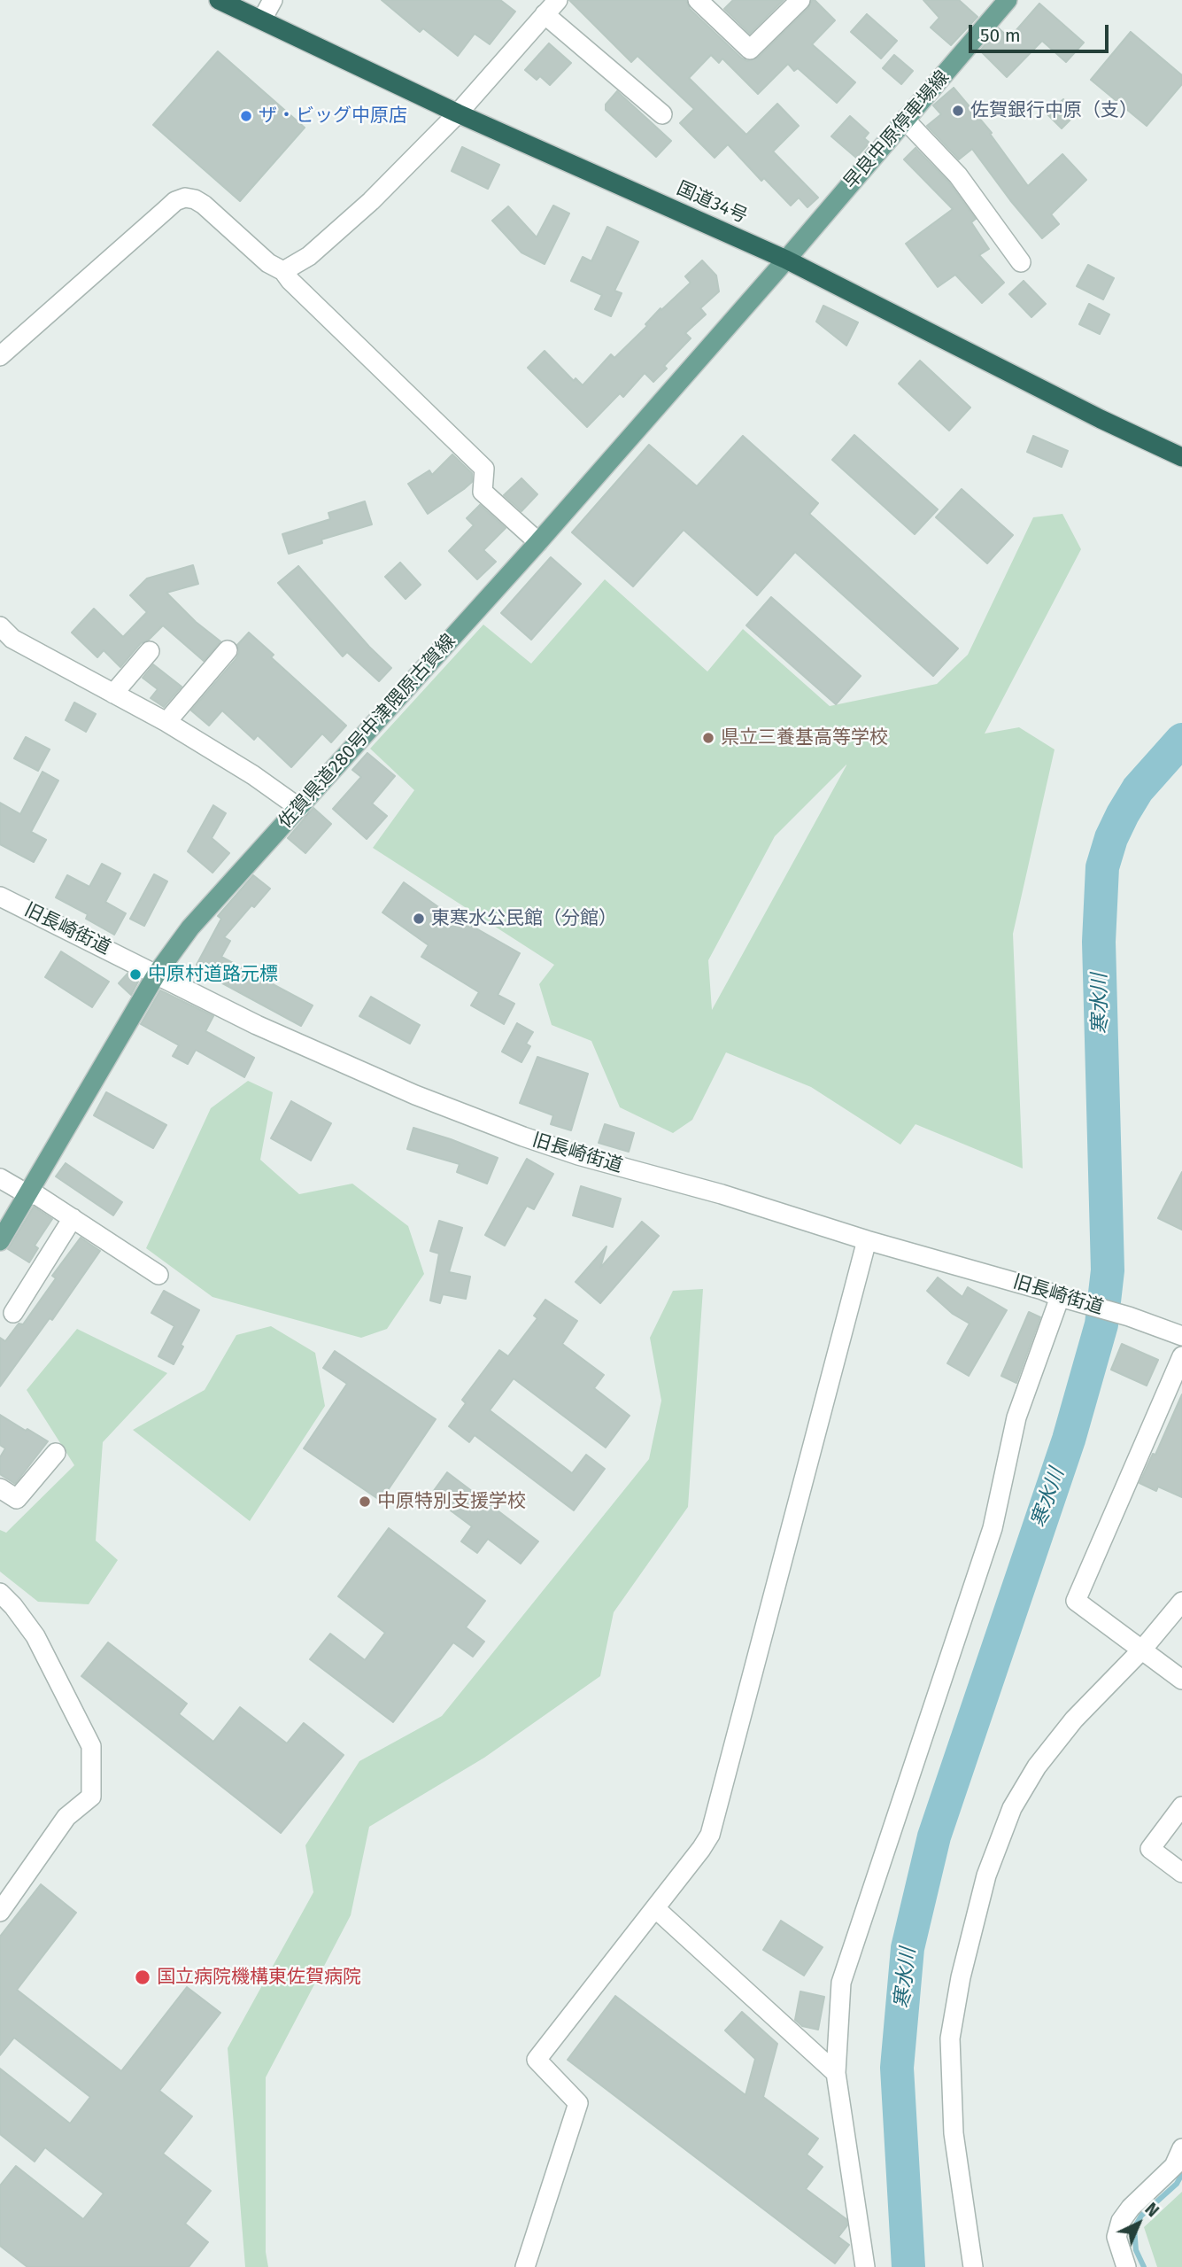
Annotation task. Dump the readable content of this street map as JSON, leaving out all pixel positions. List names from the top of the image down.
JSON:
{
  "streets": {
    "highway": ["国道34号"],
    "main road": ["早良中原停車場線", "佐賀県道280号中津隈原古賀線"],
    "street": ["旧長崎街道"]
  },
  "crossings": [
    ["早良中原停車場線", "国道34号"],
    ["早良中原停車場線", "佐賀県道280号中津隈原古賀線"],
    ["国道34号", "佐賀県道280号中津隈原古賀線"],
    ["佐賀県道280号中津隈原古賀線", "旧長崎街道"]
  ],
  "water": ["寒水川"],
  "places": [
    "佐賀銀行中原（支）",
    "ザ・ビッグ中原店",
    "県立三養基高等学校",
    "東寒水公民館（分館）",
    "中原村道路元標",
    "中原特別支援学校",
    "国立病院機構東佐賀病院"
  ],
  "scale_bar": "50 m",
  "north": "top right"
}
